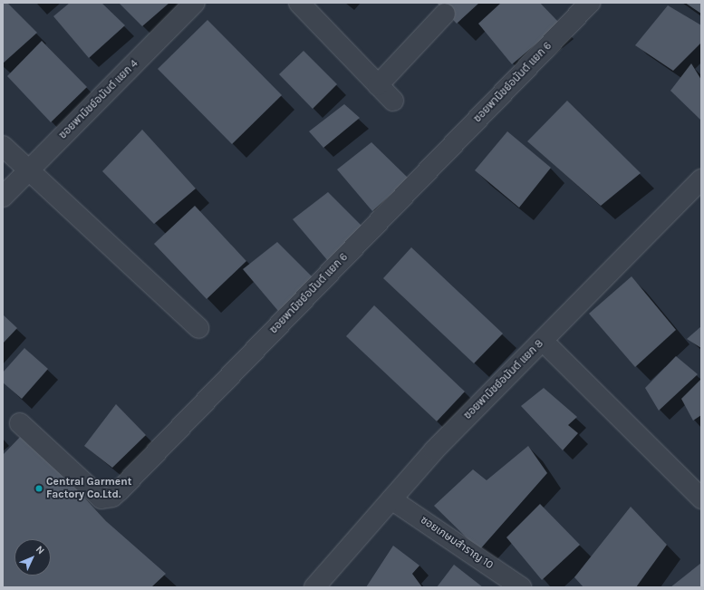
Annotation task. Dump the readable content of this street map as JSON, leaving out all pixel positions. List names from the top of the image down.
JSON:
{
  "streets": {
    "street": [
      "ซอยพานิชย์อนันต์ แยก 6",
      "ซอยพานิชย์อนันต์ แยก 4",
      "ซอยพานิชย์อนันต์ แยก 8",
      "ซอยเกษมสำราญ 10"
    ]
  },
  "crossings": [
    ["ซอยพานิชย์อนันต์ แยก 8", "ซอยเกษมสำราญ 10"]
  ],
  "places": ["Central Garment Factory Co.Ltd."],
  "north": "top right"
}
